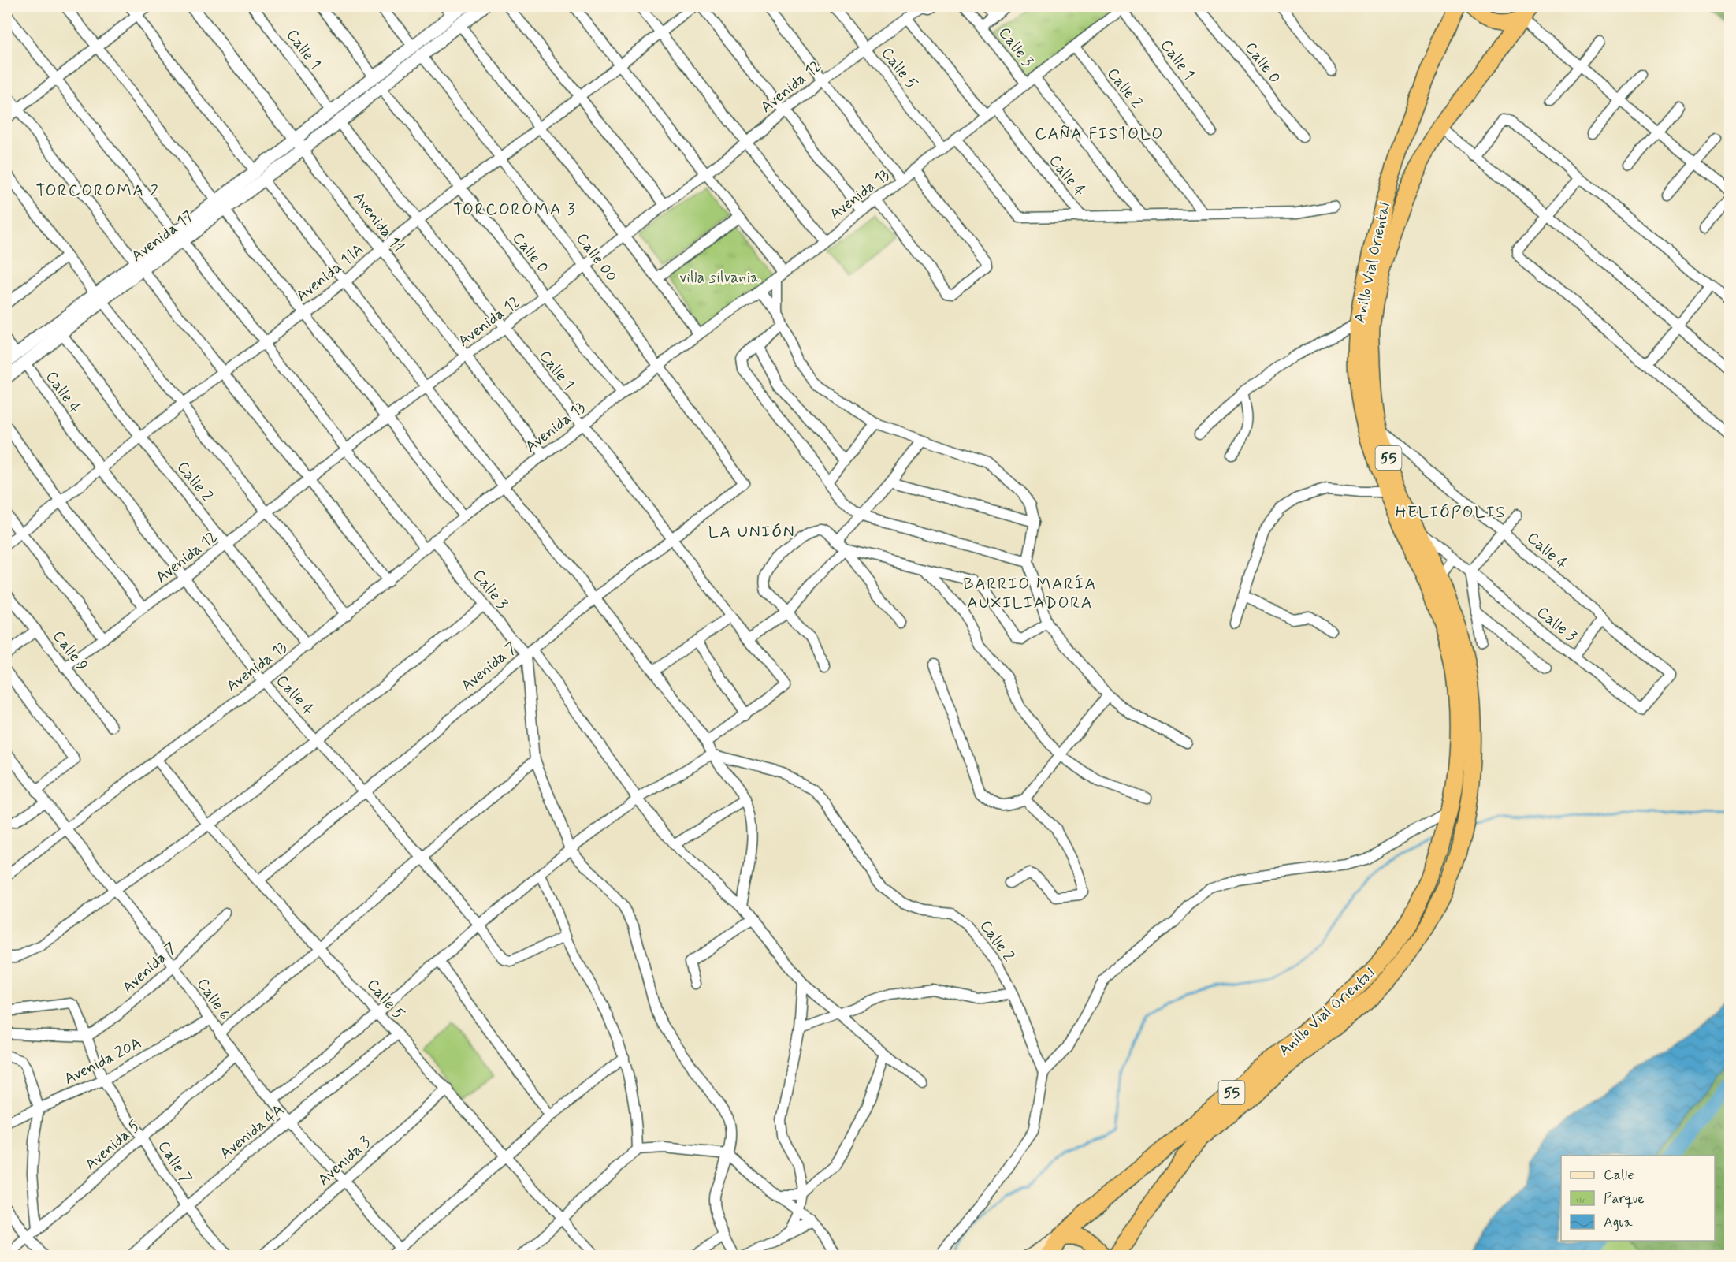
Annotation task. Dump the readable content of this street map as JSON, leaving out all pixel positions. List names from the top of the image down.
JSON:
{
  "streets": {
    "highway": ["Anillo Vial Oriental", "55"],
    "street": [
      "Calle 3",
      "Calle 1",
      "Calle 0",
      "Calle 5",
      "Avenida 12",
      "Calle 2",
      "Calle 4",
      "Avenida 13",
      "Avenida 11",
      "Avenida 17",
      "Calle 00",
      "Avenida 11A",
      "Calle 9",
      "Avenida 7",
      "Calle 6",
      "Avenida 20A",
      "Avenida 4A",
      "Avenida 5",
      "Avenida 3",
      "Calle 7"
    ]
  },
  "crossings": [
    ["Calle 3", "Calle 4"],
    ["Calle 3", "Avenida 13"],
    ["Calle 3", "Anillo Vial Oriental"],
    ["Calle 3", "Avenida 7"],
    ["Calle 1", "Avenida 12"],
    ["Calle 1", "Avenida 13"],
    ["Calle 1", "Avenida 17"],
    ["Calle 1", "Avenida 11A"],
    ["Calle 1", "Avenida 7"],
    ["Calle 0", "Avenida 12"],
    ["Calle 0", "Avenida 13"],
    ["Calle 0", "Avenida 11A"],
    ["Calle 5", "Avenida 12"],
    ["Calle 5", "Avenida 13"],
    ["Calle 5", "Avenida 7"],
    ["Calle 5", "Avenida 4A"],
    ["Calle 5", "Avenida 3"],
    ["Avenida 12", "Calle 2"],
    ["Avenida 12", "Calle 4"],
    ["Avenida 12", "Avenida 11"],
    ["Avenida 12", "Calle 00"],
    ["Avenida 12", "Calle 9"],
    ["Calle 2", "Avenida 13"],
    ["Calle 2", "Avenida 17"],
    ["Calle 2", "Avenida 11A"],
    ["Calle 4", "Avenida 13"],
    ["Calle 4", "Avenida 17"],
    ["Calle 4", "Anillo Vial Oriental"],
    ["Calle 4", "Avenida 11A"],
    ["Calle 4", "Avenida 7"],
    ["Avenida 13", "Avenida 11"],
    ["Avenida 13", "Calle 00"],
    ["Avenida 13", "Calle 6"],
    ["Avenida 11", "Avenida 17"],
    ["Avenida 11", "Avenida 11A"],
    ["Calle 00", "Avenida 11A"],
    ["Calle 00", "Avenida 7"],
    ["Avenida 7", "Calle 6"],
    ["Avenida 7", "Calle 7"],
    ["Calle 6", "Avenida 20A"],
    ["Calle 6", "Avenida 4A"],
    ["Calle 6", "Avenida 5"],
    ["Calle 6", "Avenida 3"],
    ["Avenida 20A", "Calle 7"],
    ["Avenida 4A", "Calle 7"],
    ["Avenida 5", "Calle 7"]
  ],
  "districts": [
    "CAÑA FISTOLO",
    "TORCOROMA 2",
    "TORCOROMA 3",
    "HELIÓPOLIS",
    "LA UNIÓN",
    "BARRIO MARÍA AUXILIADORA"
  ],
  "parks": ["villa silvania"],
  "legend": ["Calle", "Parque", "Agua"]
}
